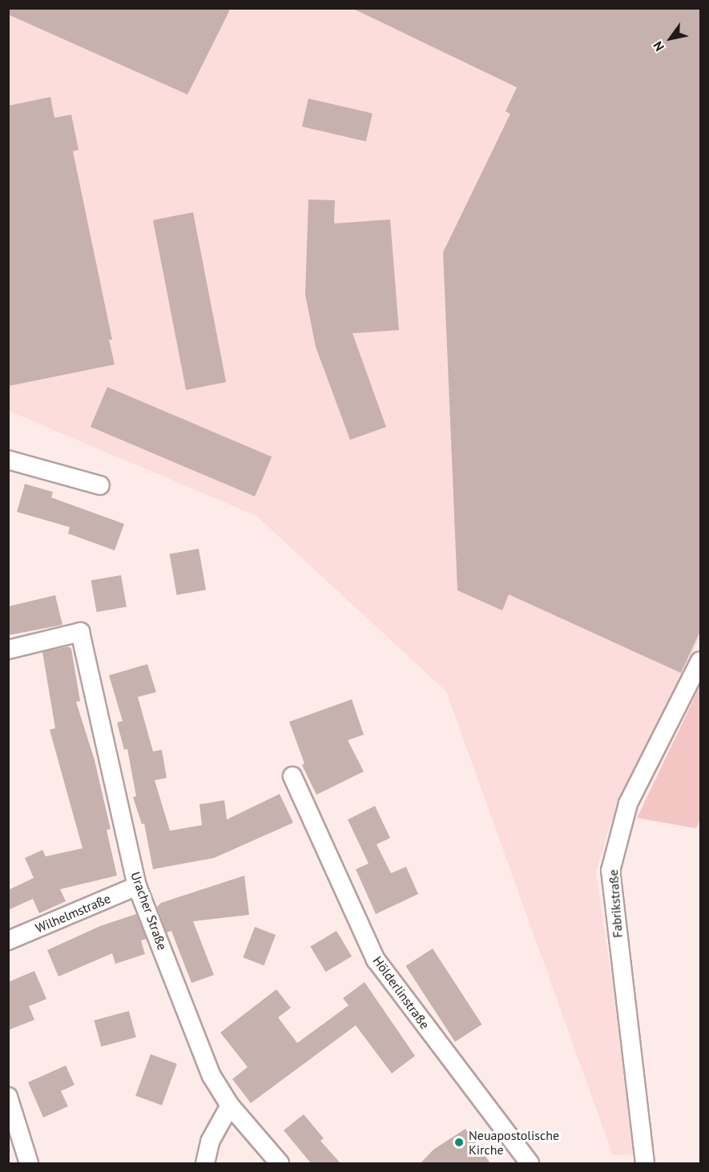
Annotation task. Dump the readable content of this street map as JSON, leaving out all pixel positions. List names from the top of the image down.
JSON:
{
  "streets": {
    "street": [
      "Fabrikstraße",
      "Uracher Straße",
      "Wilhelmstraße",
      "Hölderlinstraße"
    ]
  },
  "crossings": [
    ["Uracher Straße", "Wilhelmstraße"]
  ],
  "places": ["Neuapostolische Kirche"],
  "north": "bottom left"
}
